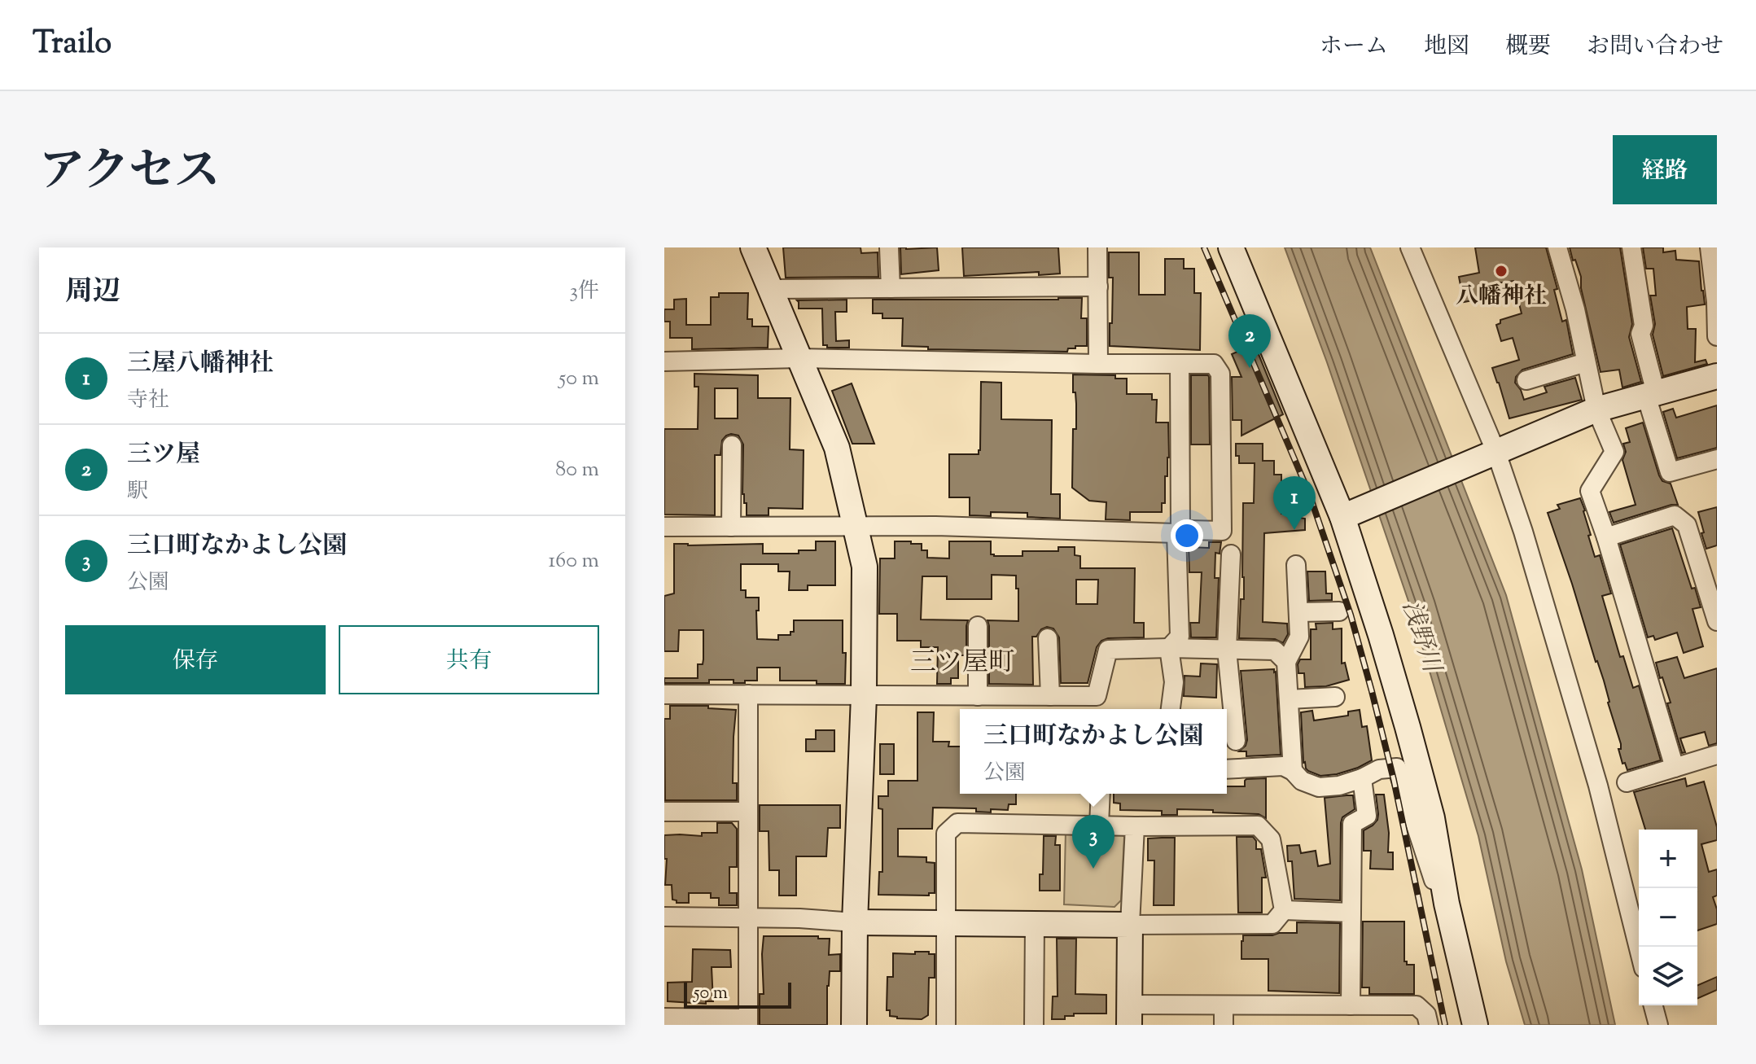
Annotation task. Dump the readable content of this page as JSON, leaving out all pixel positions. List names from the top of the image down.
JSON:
{
  "districts": ["三ツ屋町"],
  "water": ["浅野川"],
  "places": ["八幡神社"],
  "scale_bar": "50 m",
  "page": {
    "header": "Trailo",
    "nav": [
      "ホーム",
      "地図",
      "概要",
      "お問い合わせ"
    ],
    "title": "アクセス",
    "buttons": [
      "経路",
      ["保存", "共有"]
    ],
    "heading": ["周辺", "3件"],
    "pins": ["2", "1", "3"],
    "list": [
      {
        "mark": "1",
        "name": "三屋八幡神社",
        "note": "寺社",
        "value": "50 m"
      },
      {
        "mark": "2",
        "name": "三ツ屋",
        "note": "駅",
        "value": "80 m"
      },
      {
        "mark": "3",
        "name": "三口町なかよし公園",
        "note": "公園",
        "value": "160 m"
      }
    ],
    "popup": ["三口町なかよし公園", "公園"],
    "map_buttons": ["+", "−"],
    "scale": "50 m"
  }
}
